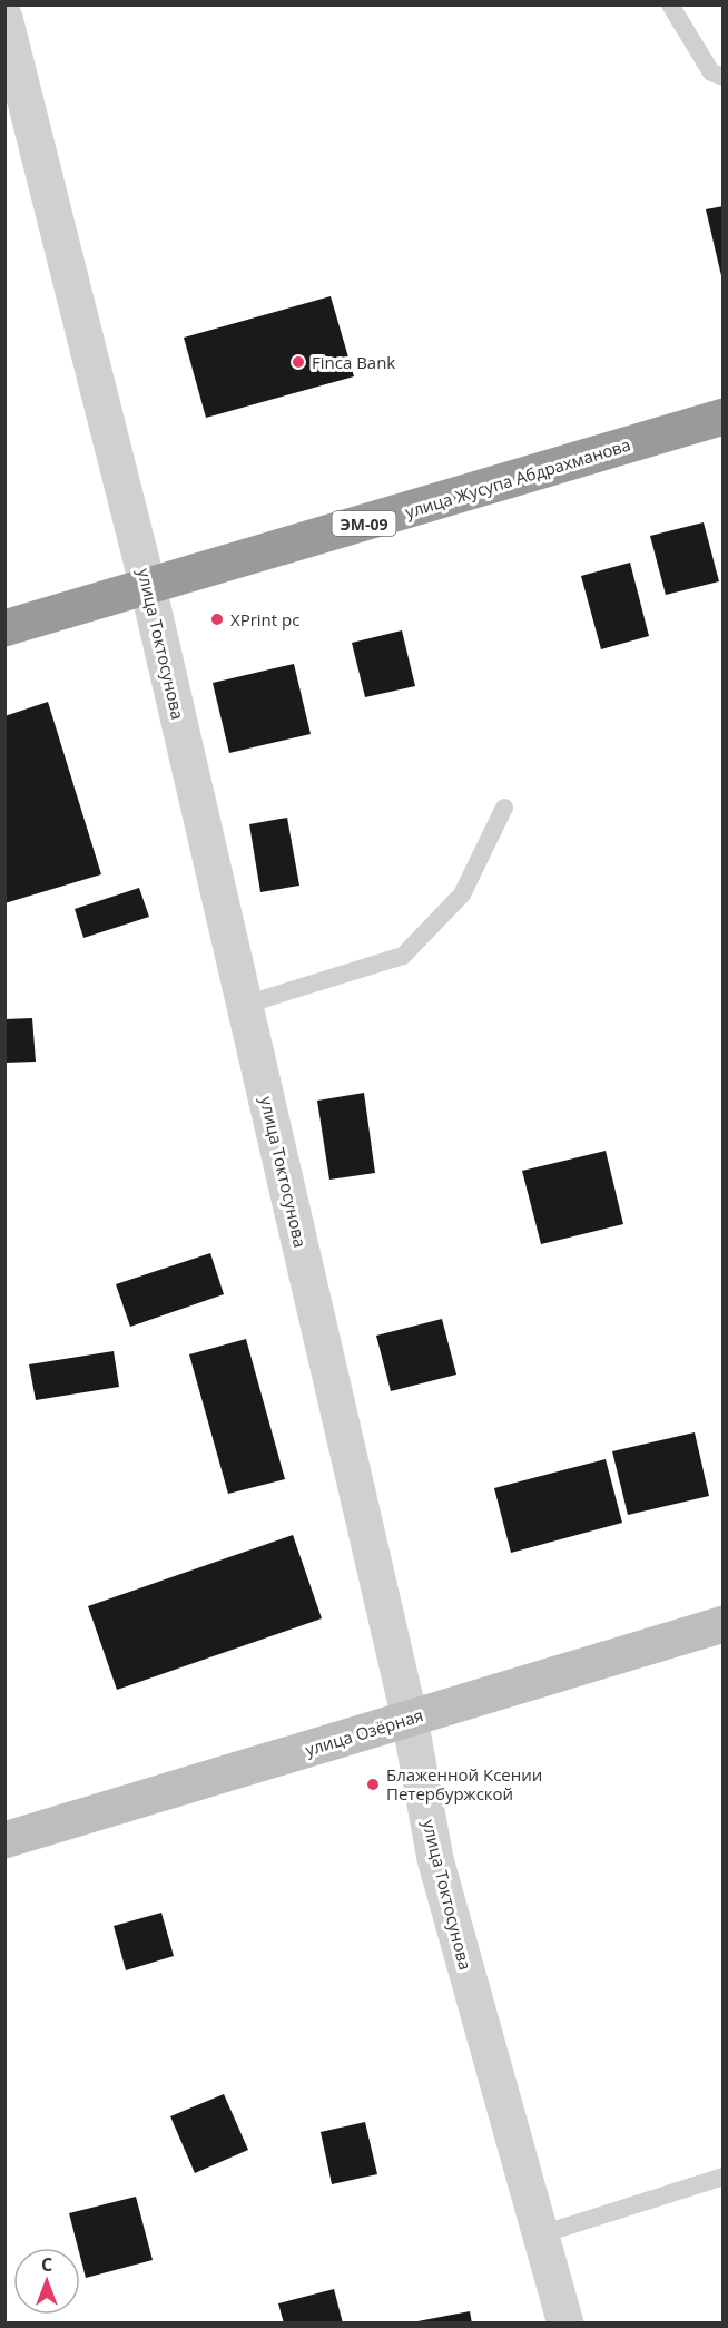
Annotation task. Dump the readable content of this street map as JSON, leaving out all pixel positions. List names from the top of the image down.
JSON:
{
  "streets": {
    "highway": ["улица Жусупа Абдрахманова", "ЭМ-09"],
    "street": ["улица Токтосунова", "улица Озёрная"]
  },
  "crossings": [
    ["улица Жусупа Абдрахманова", "улица Токтосунова"],
    ["улица Токтосунова", "улица Озёрная"]
  ],
  "places": ["Finca Bank", "XPrint pc", "Блаженной Ксении Петербуржской"],
  "north": "top"
}
